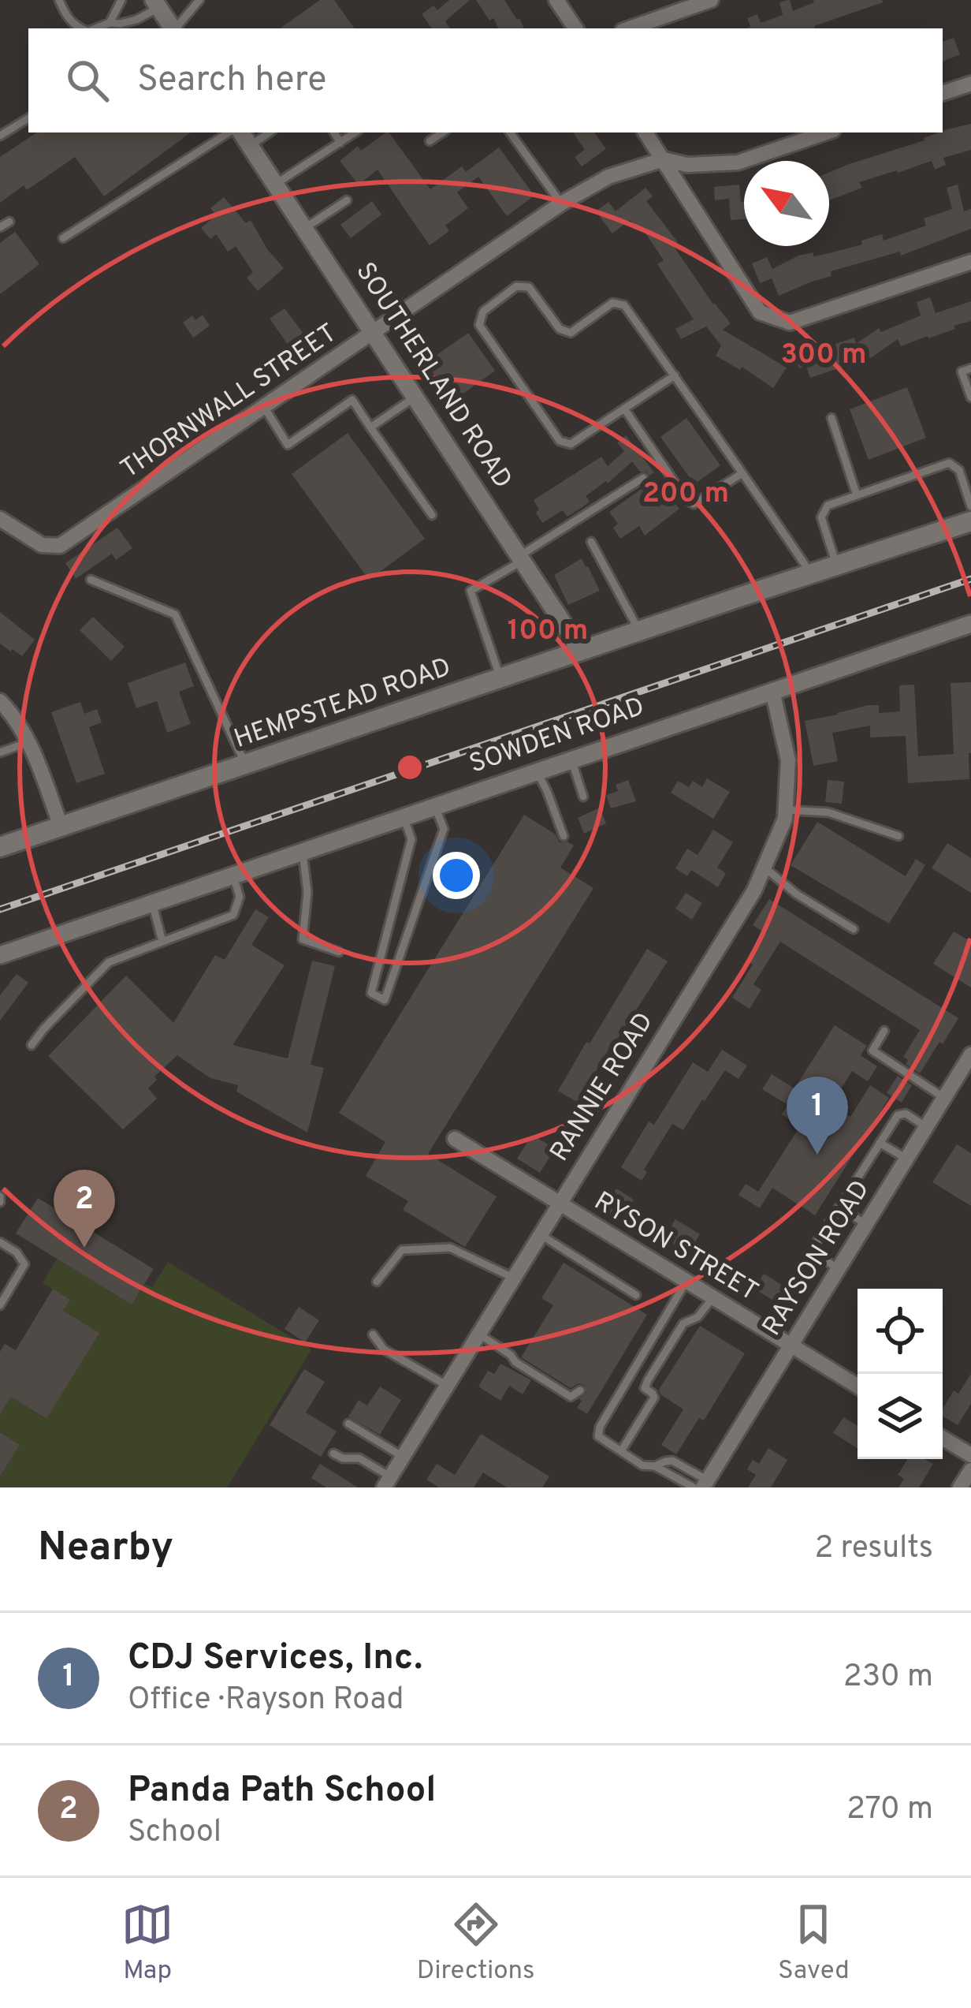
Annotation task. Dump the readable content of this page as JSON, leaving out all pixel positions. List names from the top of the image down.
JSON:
{
  "streets": {
    "main road": ["HEMPSTEAD ROAD"],
    "street": [
      "SOUTHERLAND ROAD",
      "THORNWALL STREET",
      "SOWDEN ROAD",
      "RANNIE ROAD",
      "RYSON STREET",
      "RAYSON ROAD"
    ]
  },
  "crossings": [
    ["SOUTHERLAND ROAD", "THORNWALL STREET"],
    ["SOUTHERLAND ROAD", "HEMPSTEAD ROAD"],
    ["SOWDEN ROAD", "RANNIE ROAD"],
    ["RANNIE ROAD", "RYSON STREET"],
    ["RYSON STREET", "RAYSON ROAD"]
  ],
  "north": "top left",
  "page": {
    "search": "Search here",
    "pins": ["1", "2"],
    "heading": ["Nearby", "2 results"],
    "list": [
      {
        "mark": "1",
        "name": "CDJ Services, Inc.",
        "note": "Office · Rayson Road",
        "value": "230 m"
      },
      {
        "mark": "2",
        "name": "Panda Path School",
        "note": "School",
        "value": "270 m"
      }
    ],
    "nav": ["Map", "Directions", "Saved"]
  },
  "rings": ["300 m", "200 m", "100 m"]
}
